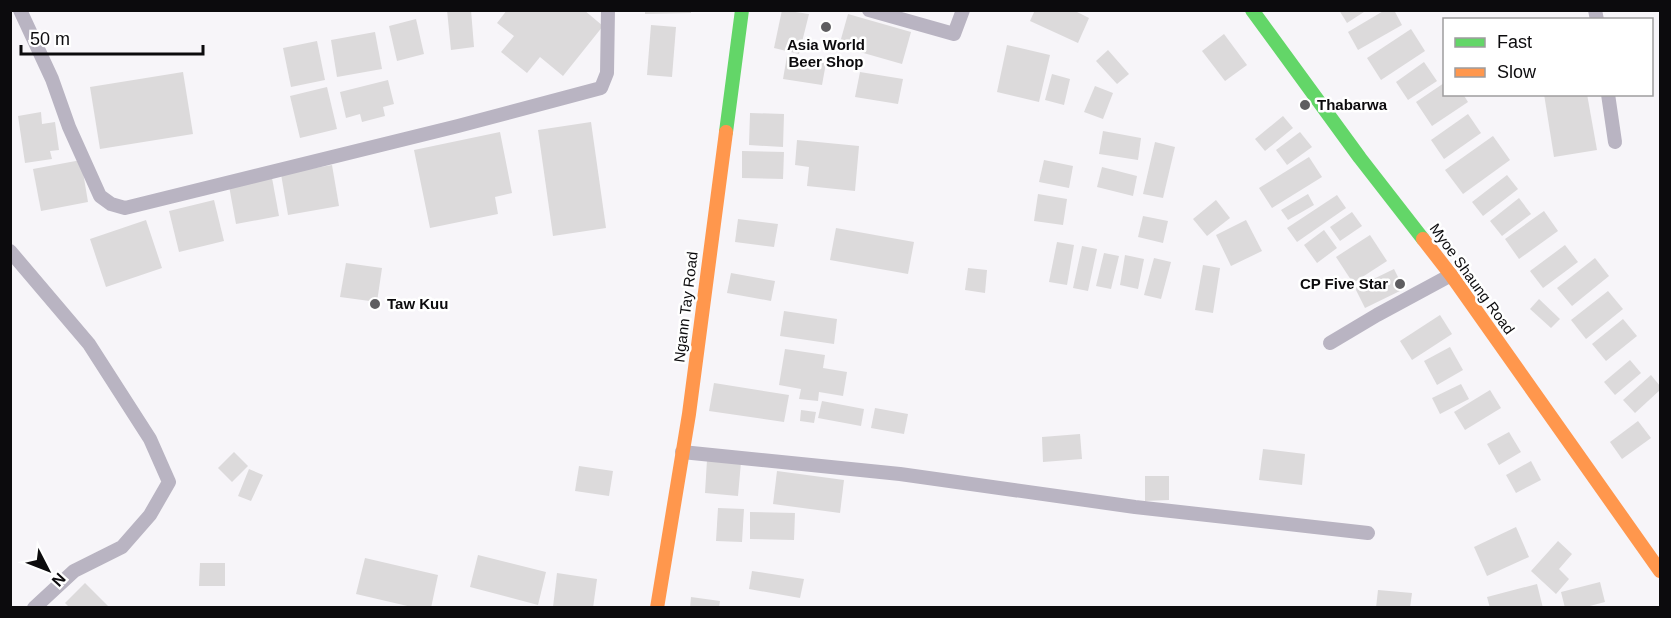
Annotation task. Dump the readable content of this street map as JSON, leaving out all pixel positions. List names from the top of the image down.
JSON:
{
  "streets": {
    "main road": ["Myoe Shaung Road", "Ngann Tay Road"]
  },
  "places": [
    "Asia World Beer Shop",
    "Thabarwa",
    "CP Five Star",
    "Taw Kuu"
  ],
  "legend": ["Fast", "Slow"],
  "scale_bar": "50 m",
  "north": "bottom right"
}
